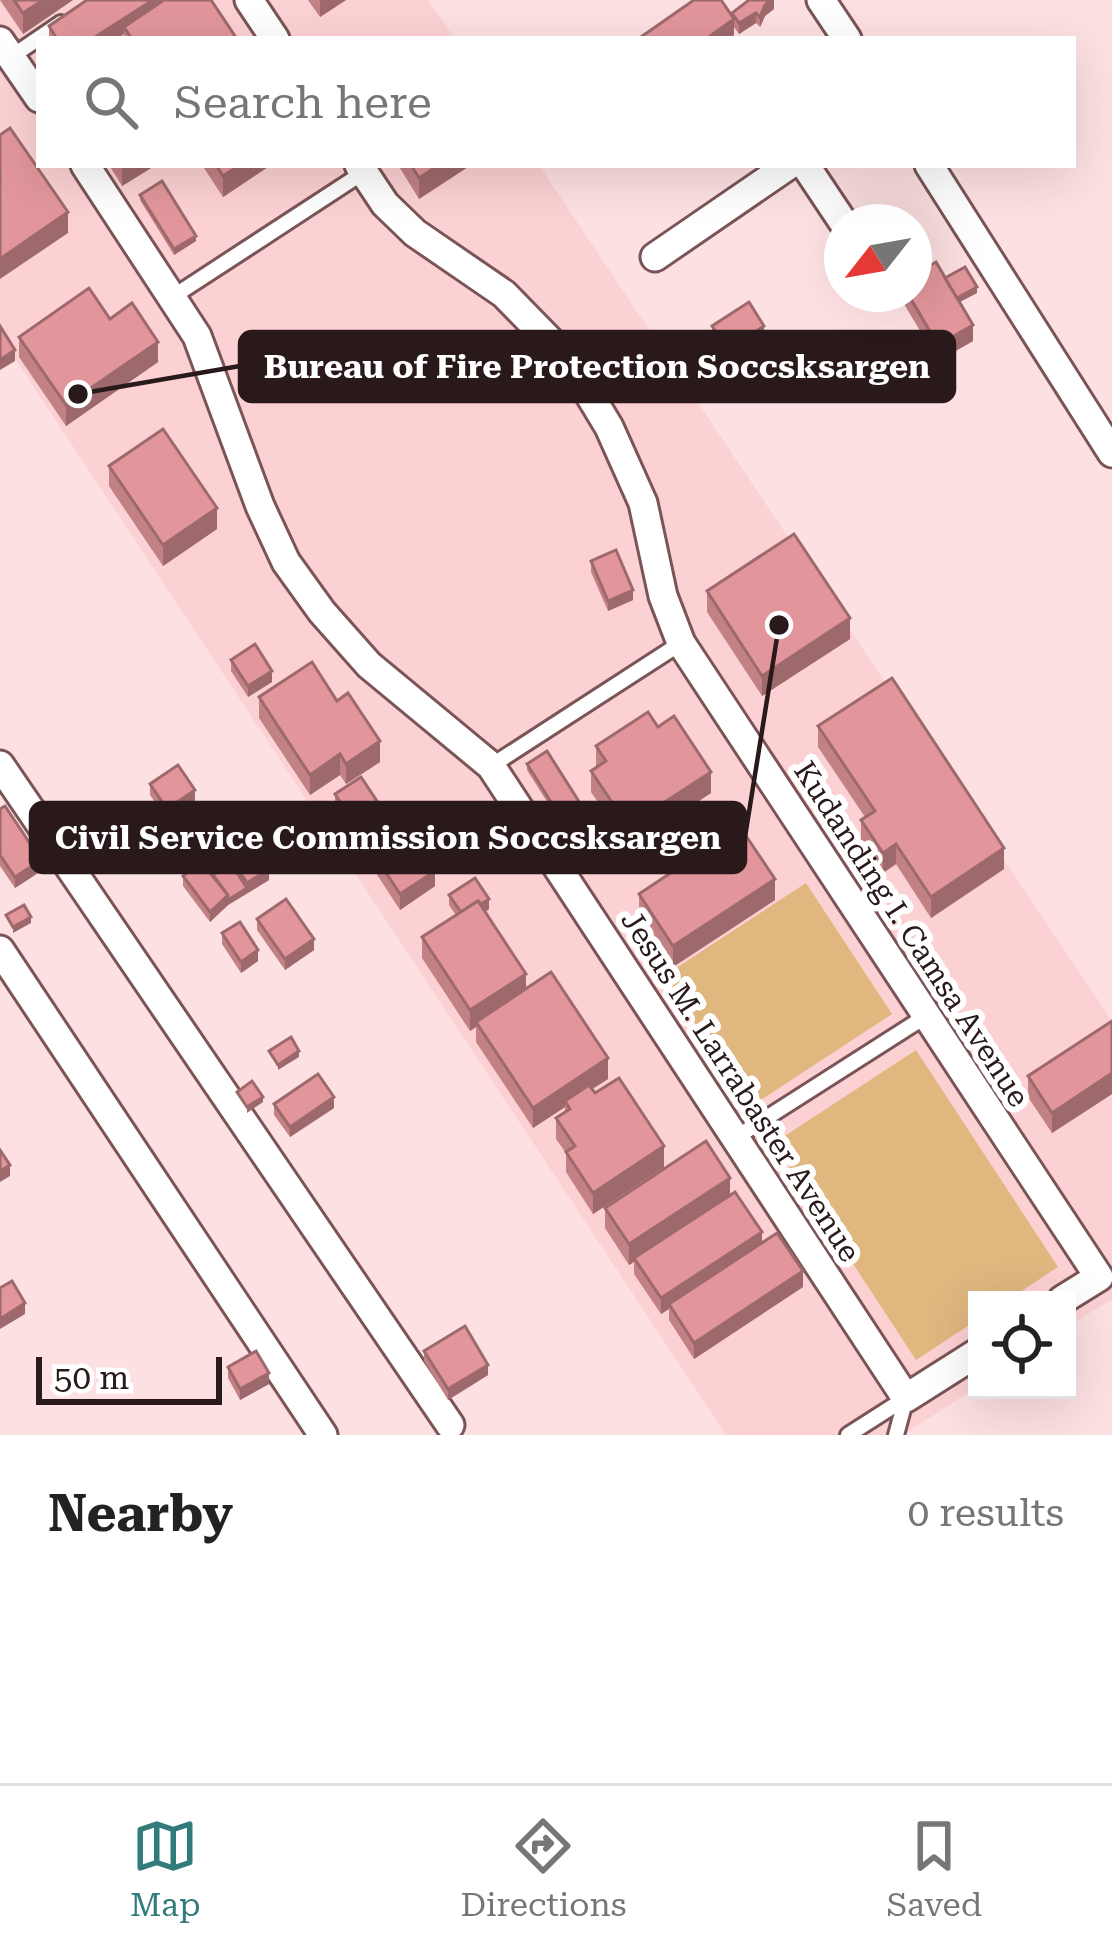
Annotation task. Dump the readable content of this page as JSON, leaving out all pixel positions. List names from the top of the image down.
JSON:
{
  "streets": {
    "street": ["Kudanding I. Camsa Avenue", "Jesus M. Larrabaster Avenue"]
  },
  "places": ["Bureau of Fire Protection Soccsksargen", "Civil Service Commission Soccsksargen"],
  "scale_bar": "50 m",
  "north": "bottom left",
  "page": {
    "search": "Search here",
    "scale": "50 m",
    "heading": ["Nearby", "0 results"],
    "nav": ["Map", "Directions", "Saved"]
  }
}
